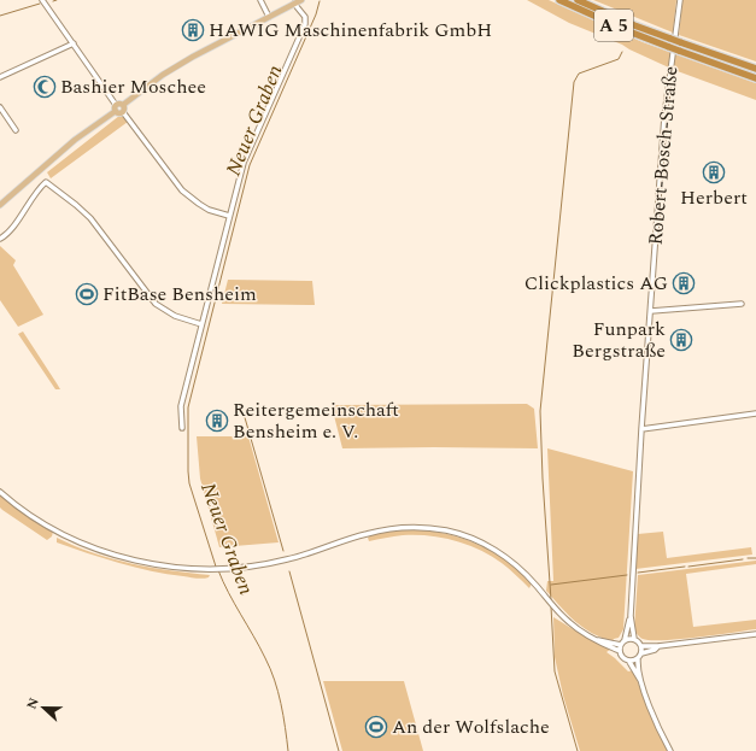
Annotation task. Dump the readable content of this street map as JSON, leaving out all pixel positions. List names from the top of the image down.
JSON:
{
  "streets": {
    "highway": ["A 5"],
    "street": ["Robert-Bosch-Straße"]
  },
  "water": ["Neuer Graben"],
  "places": {
    "building": [
      "HAWIG Maschinenfabrik GmbH",
      "Herbert",
      "Clickplastics AG",
      "Funpark Bergstraße",
      "Reitergemeinschaft Bensheim e. V."
    ],
    "mosque": ["Bashier Moschee"],
    "sports": ["FitBase Bensheim", "An der Wolfslache"]
  },
  "north": "left"
}
